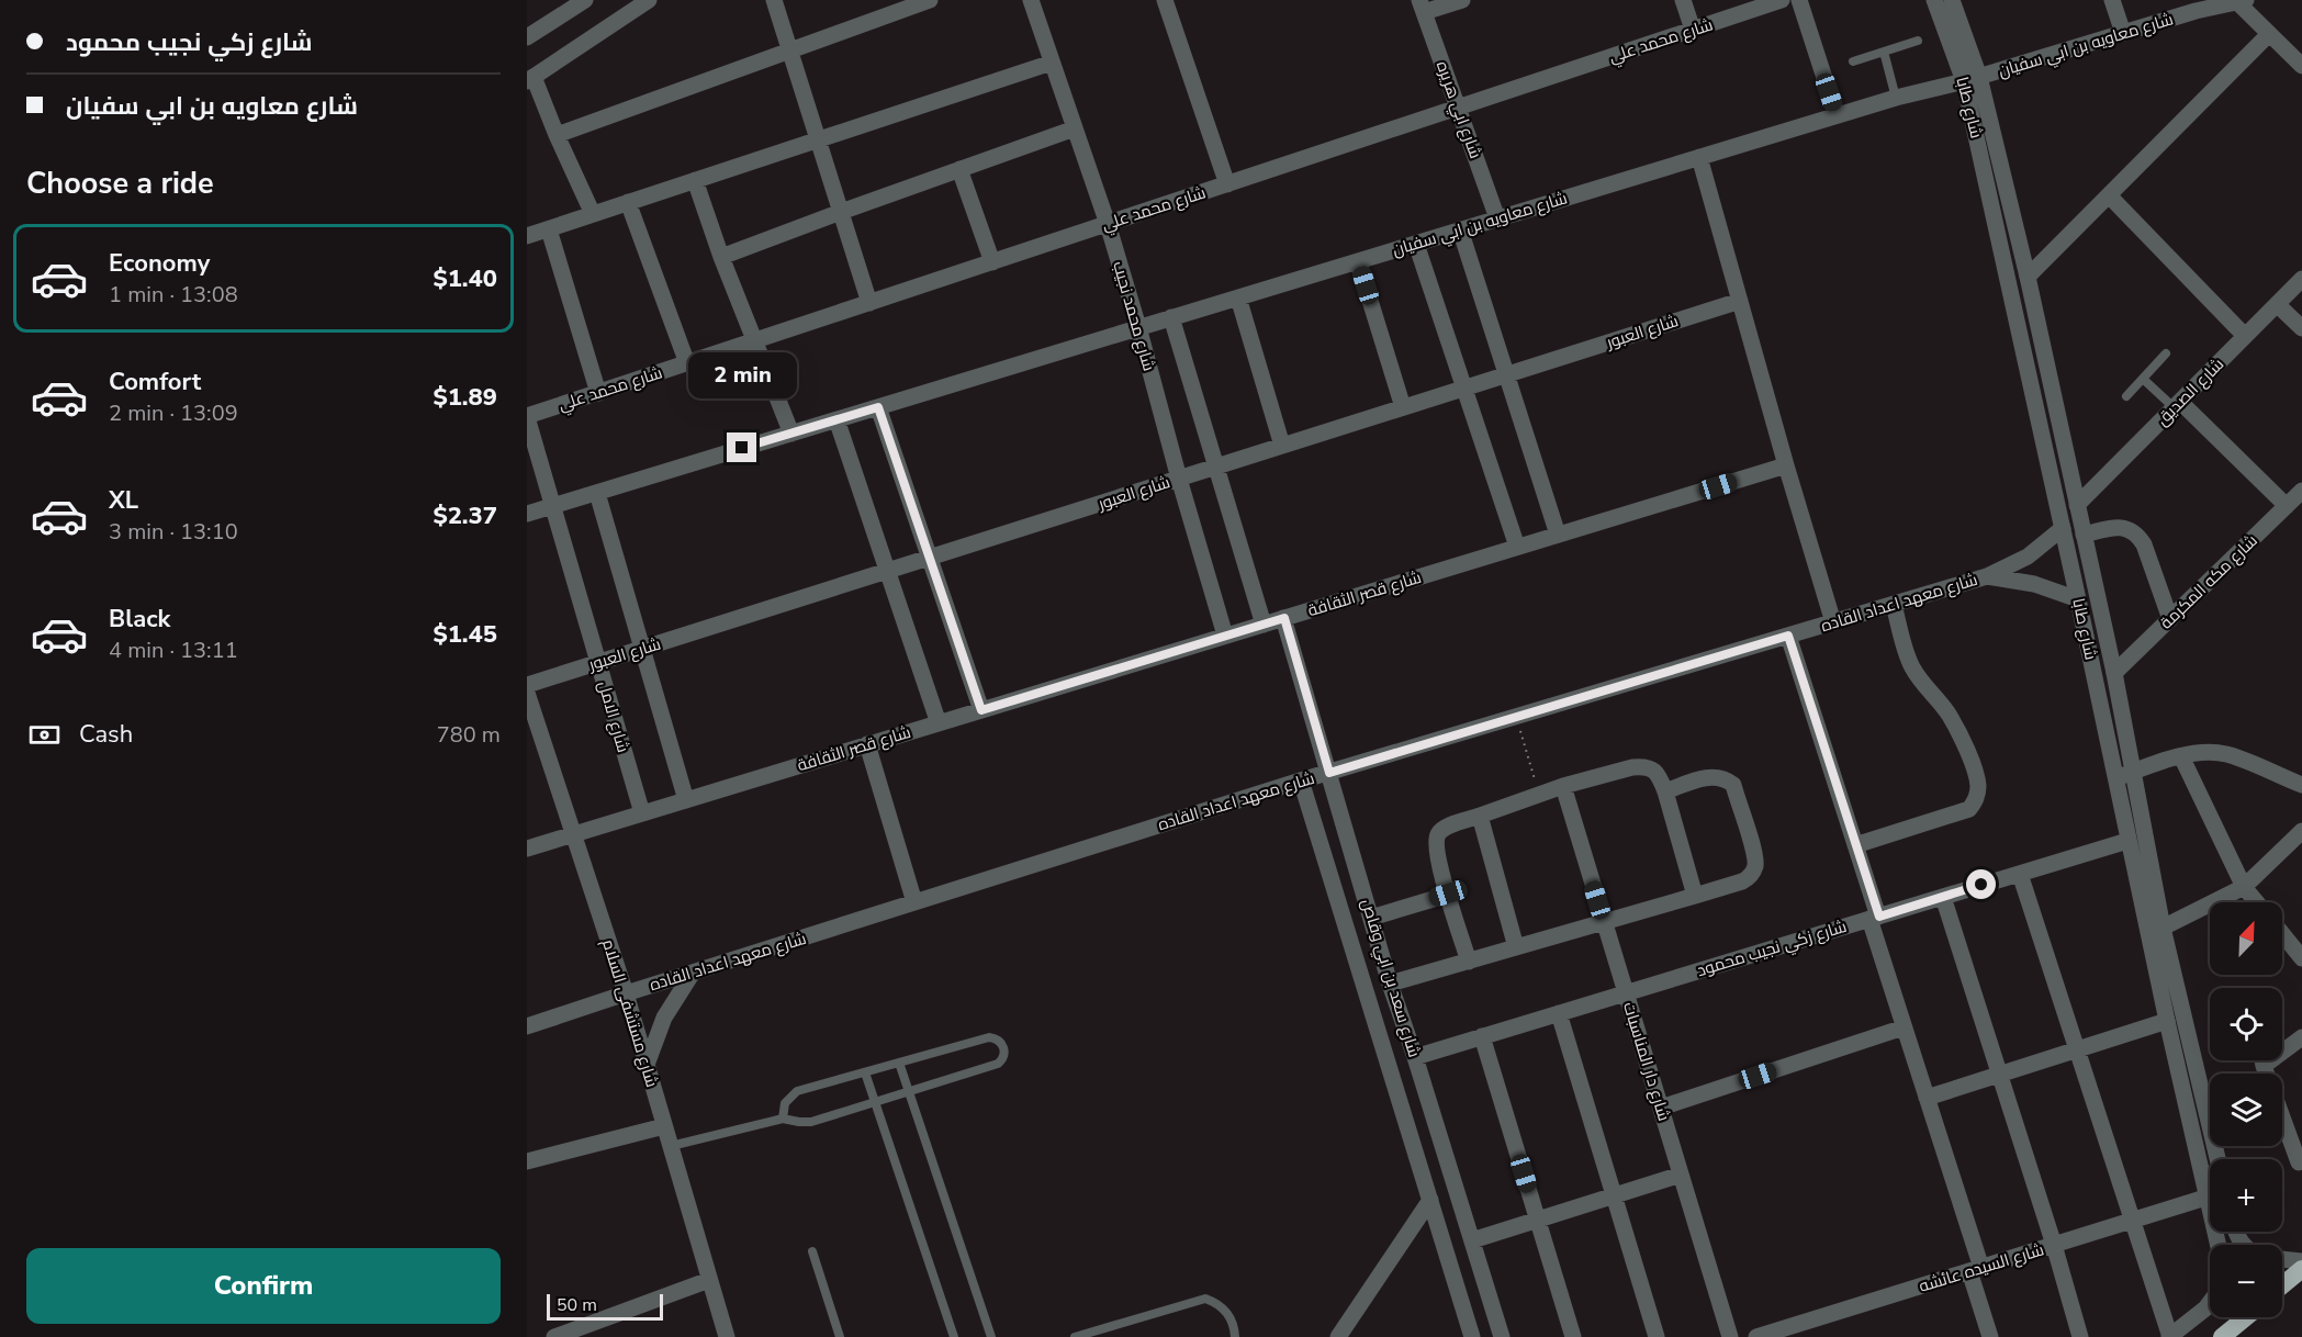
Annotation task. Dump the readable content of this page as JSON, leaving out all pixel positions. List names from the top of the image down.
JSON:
{
  "streets": {
    "street": [
      "شارع محمد علي",
      "شارع معاويه بن ابي سفيان",
      "شارع طابا",
      "شارع ابي هريره",
      "شارع محمد نجيب",
      "شارع العبور",
      "شارع الصديق",
      "شارع مكه المكرمة",
      "شارع قصر الثقافة",
      "شارع معهد اعداد القاده",
      "شارع الامل",
      "شارع زكي نجيب محمود",
      "شارع سعد بن ابي وقاص",
      "شارع مستشفى السلام",
      "شارع دار المناسبات",
      "شارع السيده عائشه"
    ]
  },
  "crossings": [
    ["شارع محمد علي", "شارع ابي هريره"],
    ["شارع محمد علي", "شارع محمد نجيب"],
    ["شارع محمد علي", "شارع الامل"],
    ["شارع معاويه بن ابي سفيان", "شارع طابا"],
    ["شارع معاويه بن ابي سفيان", "شارع ابي هريره"],
    ["شارع معاويه بن ابي سفيان", "شارع محمد نجيب"],
    ["شارع معاويه بن ابي سفيان", "شارع الامل"],
    ["شارع طابا", "شارع الصديق"],
    ["شارع طابا", "شارع مكه المكرمة"],
    ["شارع طابا", "شارع معهد اعداد القاده"],
    ["شارع طابا", "شارع زكي نجيب محمود"],
    ["شارع طابا", "شارع السيده عائشه"],
    ["شارع محمد نجيب", "شارع العبور"],
    ["شارع محمد نجيب", "شارع قصر الثقافة"],
    ["شارع العبور", "شارع الامل"],
    ["شارع قصر الثقافة", "شارع الامل"],
    ["شارع قصر الثقافة", "شارع سعد بن ابي وقاص"],
    ["شارع قصر الثقافة", "شارع مستشفى السلام"],
    ["شارع معهد اعداد القاده", "شارع سعد بن ابي وقاص"],
    ["شارع معهد اعداد القاده", "شارع مستشفى السلام"],
    ["شارع زكي نجيب محمود", "شارع سعد بن ابي وقاص"],
    ["شارع زكي نجيب محمود", "شارع دار المناسبات"]
  ],
  "scale_bar": "50 m",
  "north": "top right",
  "page": {
    "banner": ["شارع زكي نجيب محمود", "شارع معاويه بن ابي سفيان"],
    "heading": "Choose a ride",
    "list": [
      {
        "name": "Economy",
        "note": "1 min · 13:08",
        "value": "$1.40"
      },
      {
        "name": "Comfort",
        "note": "2 min · 13:09",
        "value": "$1.89"
      },
      {
        "name": "XL",
        "note": "3 min · 13:10",
        "value": "$2.37"
      },
      {
        "name": "Black",
        "note": "4 min · 13:11",
        "value": "$1.45"
      }
    ],
    "bubble": "2 min",
    "pay": ["Cash", "780 m"],
    "map_buttons": ["+", "−"],
    "buttons": "Confirm",
    "scale": "50 m"
  }
}
